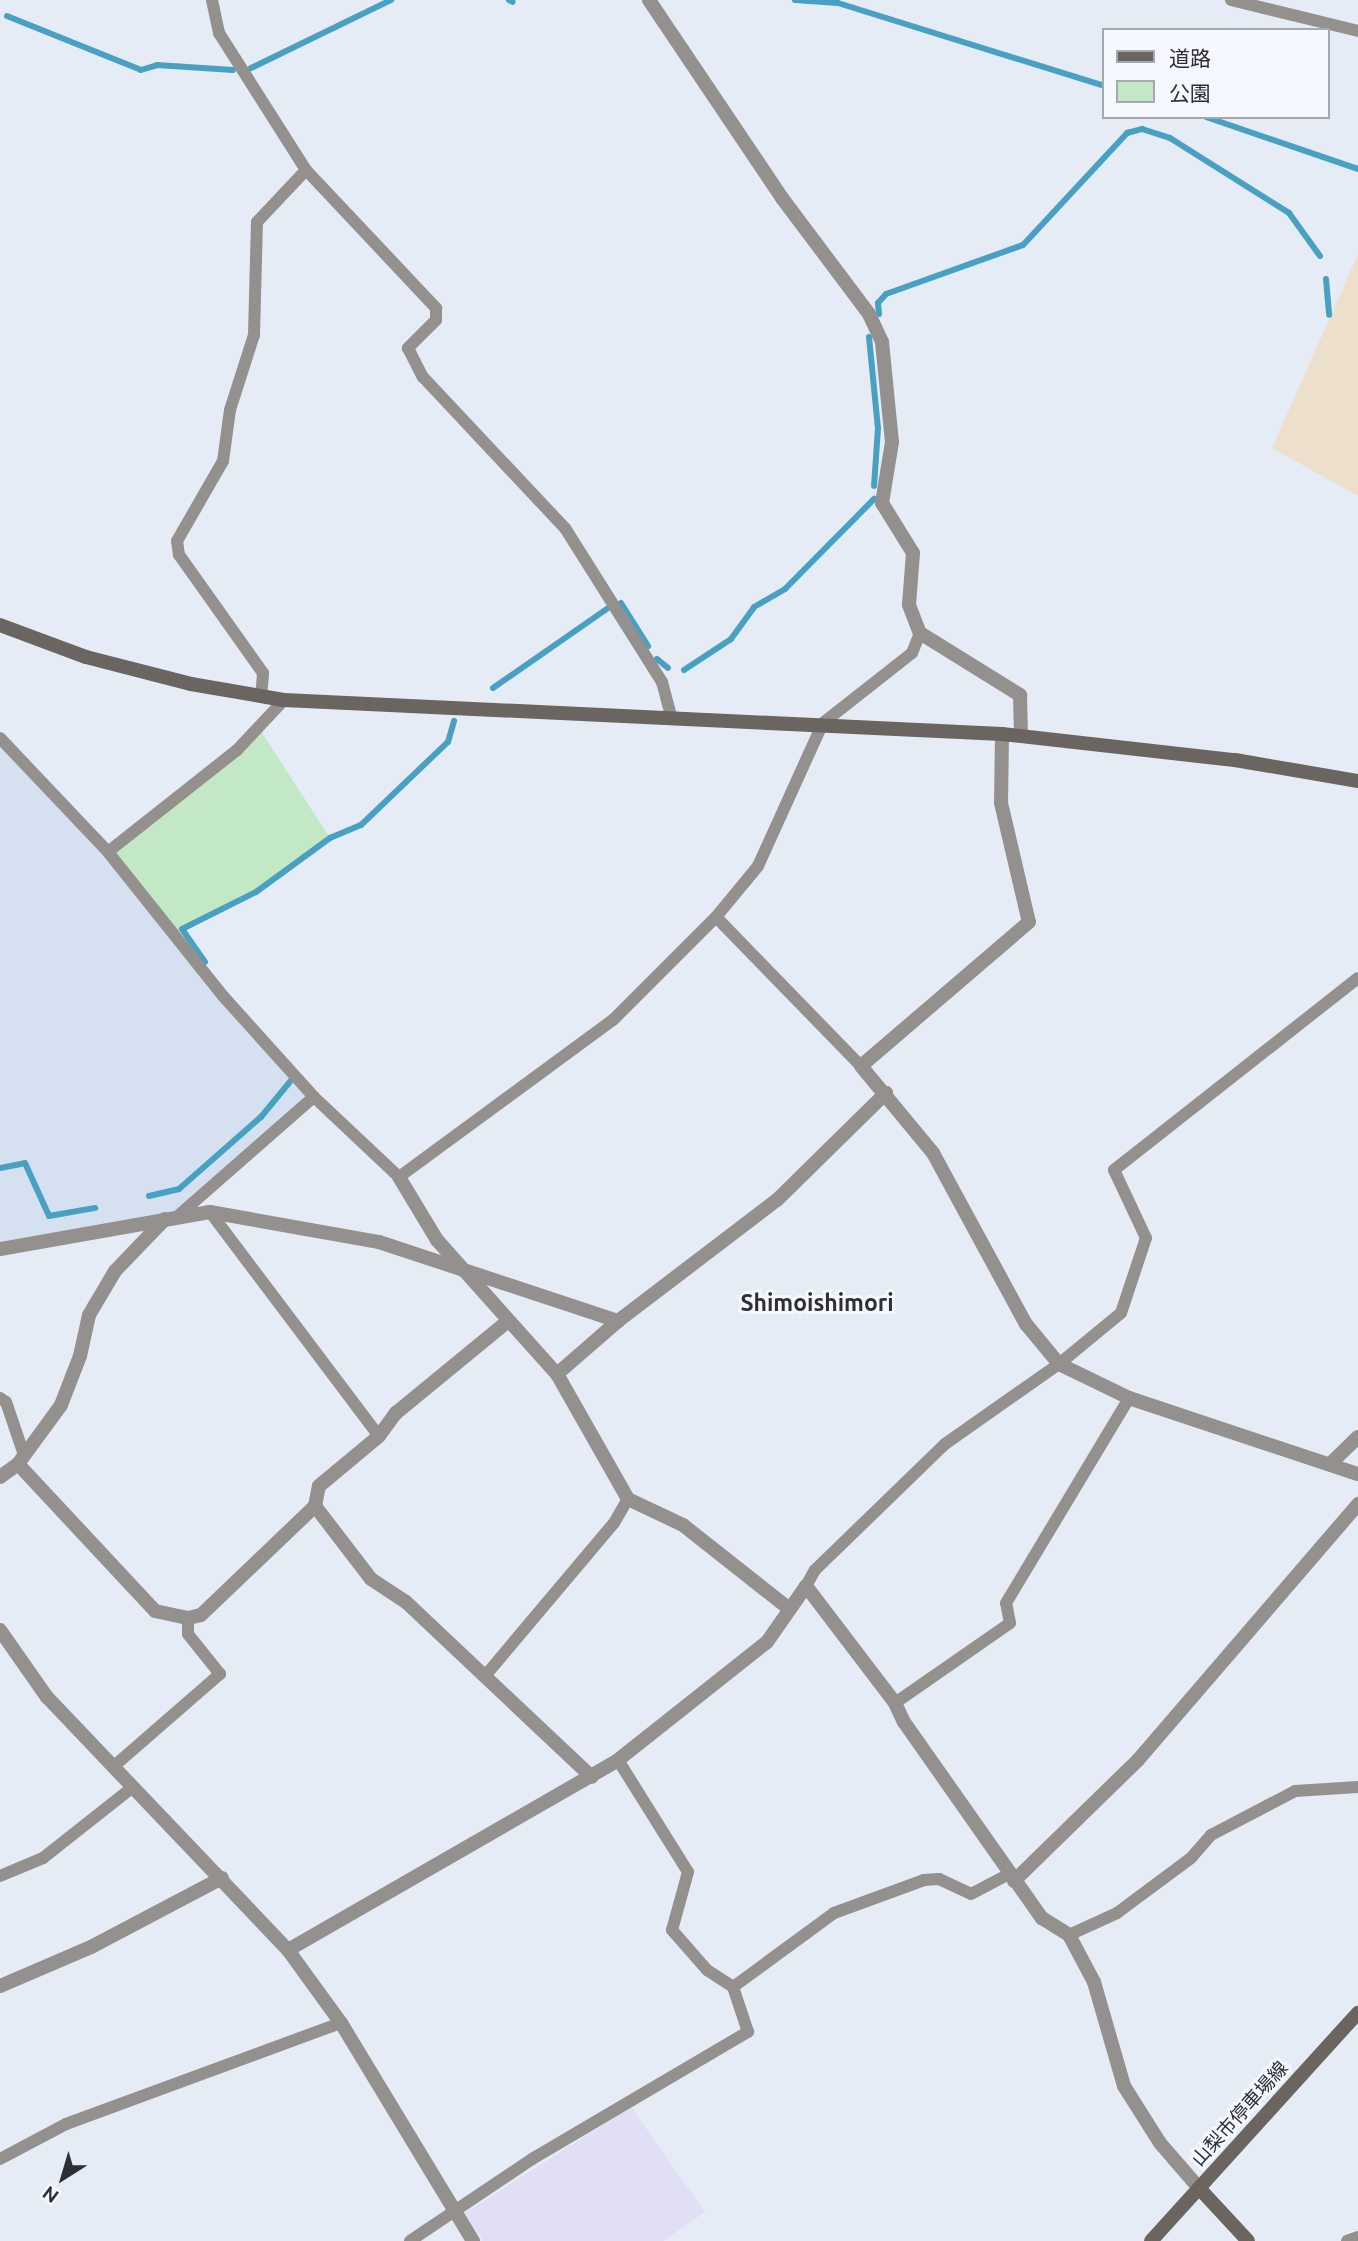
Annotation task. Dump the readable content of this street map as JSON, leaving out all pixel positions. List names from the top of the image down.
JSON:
{
  "streets": {
    "street": ["山梨市停車場線"]
  },
  "districts": ["Shimoishimori"],
  "legend": ["道路", "公園"],
  "north": "bottom left"
}
